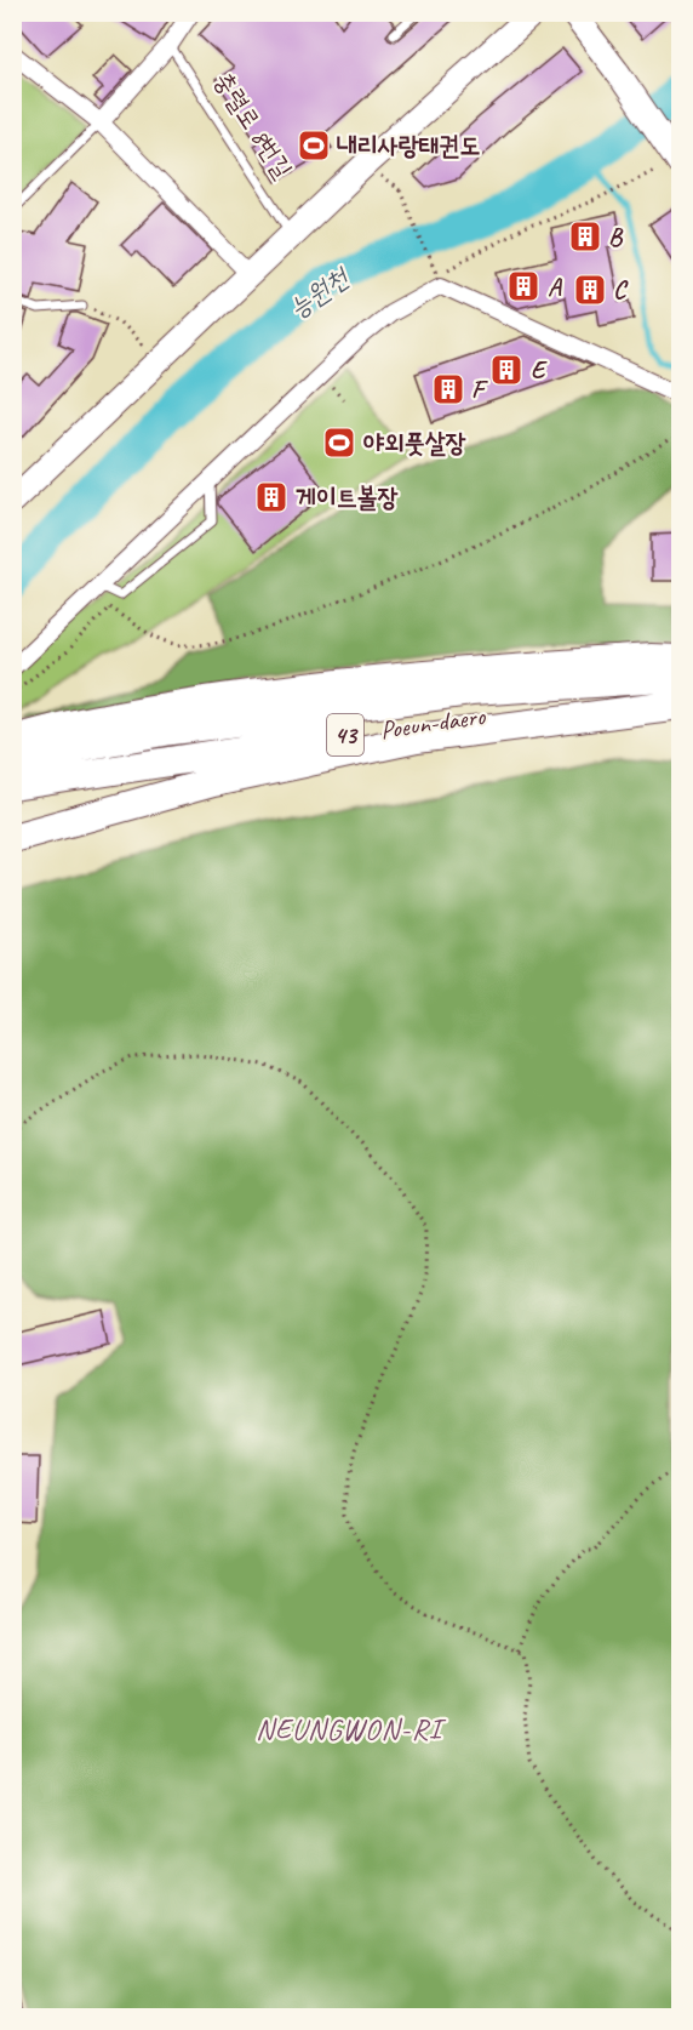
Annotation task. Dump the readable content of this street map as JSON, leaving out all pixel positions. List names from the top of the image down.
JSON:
{
  "streets": {
    "highway": ["Poeun-daero", "43"],
    "lane": ["충렬로 8번길"]
  },
  "districts": ["NEUNGWON-RI"],
  "water": ["능원천"],
  "places": {
    "sports": ["내리사랑태권도", "야외풋살장"],
    "building": [
      "B",
      "A",
      "C",
      "E",
      "F",
      "게이트볼장"
    ]
  }
}
